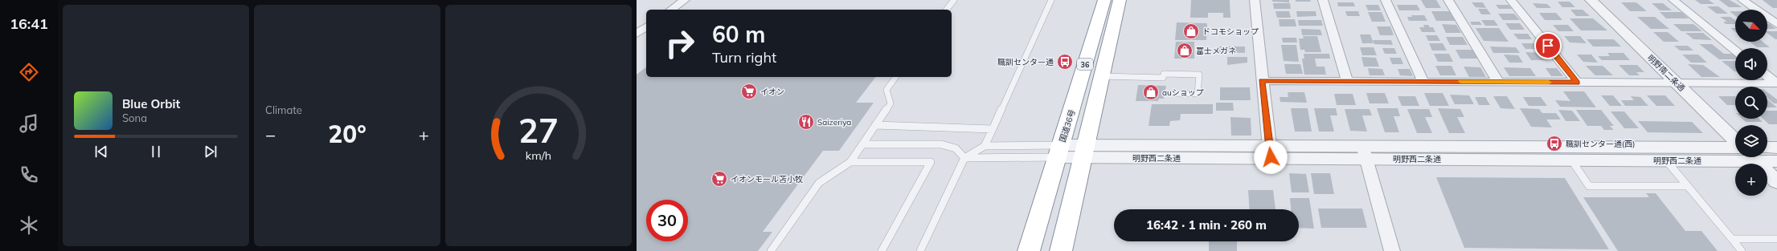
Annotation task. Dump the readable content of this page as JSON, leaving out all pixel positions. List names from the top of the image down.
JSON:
{
  "streets": {
    "highway": ["36", "国道36号"],
    "street": ["明野南二条通", "明野西二条通"]
  },
  "crossings": [
    ["36", "明野西二条通"],
    ["国道36号", "明野西二条通"]
  ],
  "places": {
    "shop": ["ドコモショップ", "富士メガネ", "auショップ"],
    "bus stop": ["職訓センター通", "職訓センター通(西)"],
    "supermarket": ["イオン", "イオンモール苫小牧"],
    "restaurant": ["Saizeriya"]
  },
  "north": "bottom right",
  "page": {
    "tabs": "16:41",
    "tile": "Climate",
    "map_buttons": "+",
    "turn": ["60 m", "Turn right"],
    "song": ["Blue Orbit", "Sona"],
    "heat": ["−", "20°", "+"],
    "limit": "30",
    "trip": "16:42 · 1 min · 260 m",
    "gauge": ["27", "km/h"]
  }
}
